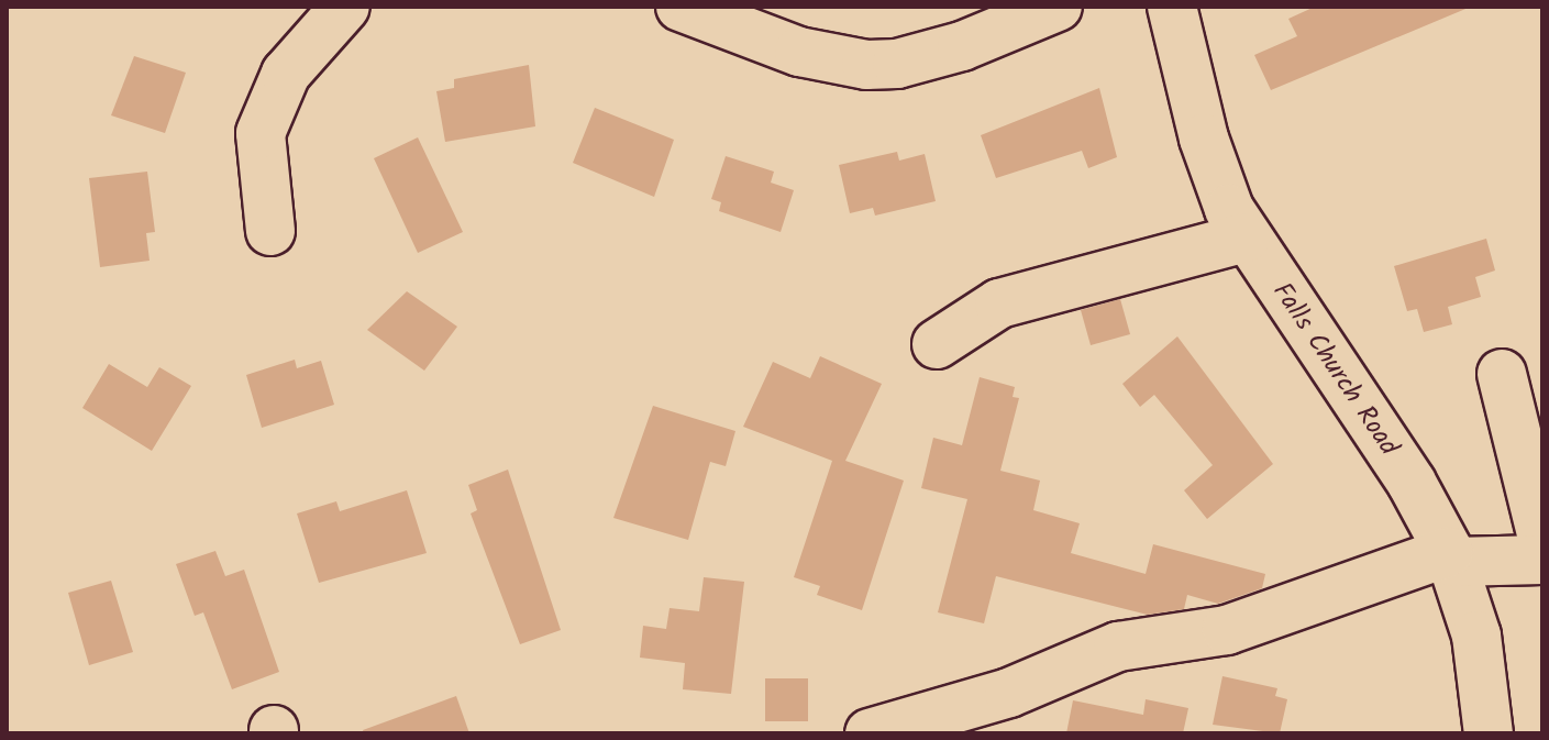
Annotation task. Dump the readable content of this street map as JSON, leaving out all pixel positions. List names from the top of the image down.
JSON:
{
  "streets": {
    "street": ["Falls Church Road"]
  }
}
